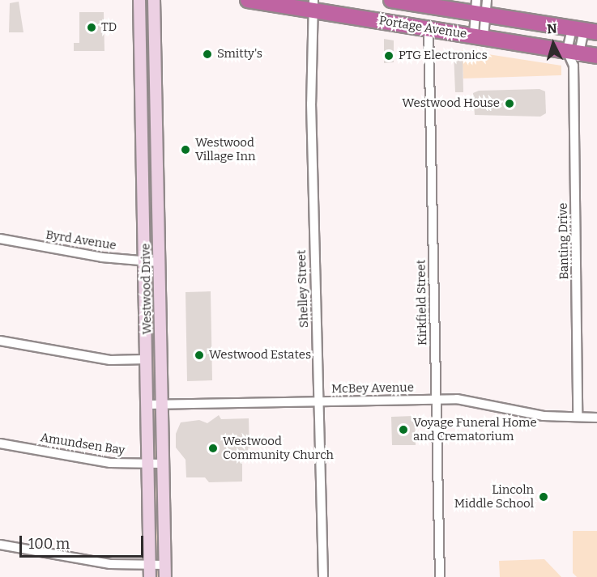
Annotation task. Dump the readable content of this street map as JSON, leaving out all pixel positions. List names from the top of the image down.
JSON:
{
  "streets": {
    "highway": ["Portage Avenue"],
    "street": [
      "Byrd Avenue",
      "Banting Drive",
      "Westwood Drive",
      "Shelley Street",
      "Kirkfield Street",
      "McBey Avenue",
      "Amundsen Bay"
    ]
  },
  "crossings": [
    ["Portage Avenue", "Banting Drive"],
    ["Portage Avenue", "Shelley Street"],
    ["Portage Avenue", "Kirkfield Street"],
    ["Byrd Avenue", "Westwood Drive"],
    ["Banting Drive", "McBey Avenue"],
    ["Westwood Drive", "McBey Avenue"],
    ["Westwood Drive", "Amundsen Bay"],
    ["Shelley Street", "McBey Avenue"],
    ["Kirkfield Street", "McBey Avenue"]
  ],
  "places": [
    "TD",
    "Smitty's",
    "PTG Electronics",
    "Westwood House",
    "Westwood Village Inn",
    "Westwood Estates",
    "Voyage Funeral Home and Crematorium",
    "Westwood Community Church",
    "Lincoln Middle School"
  ],
  "scale_bar": "100 m",
  "north": "top"
}
